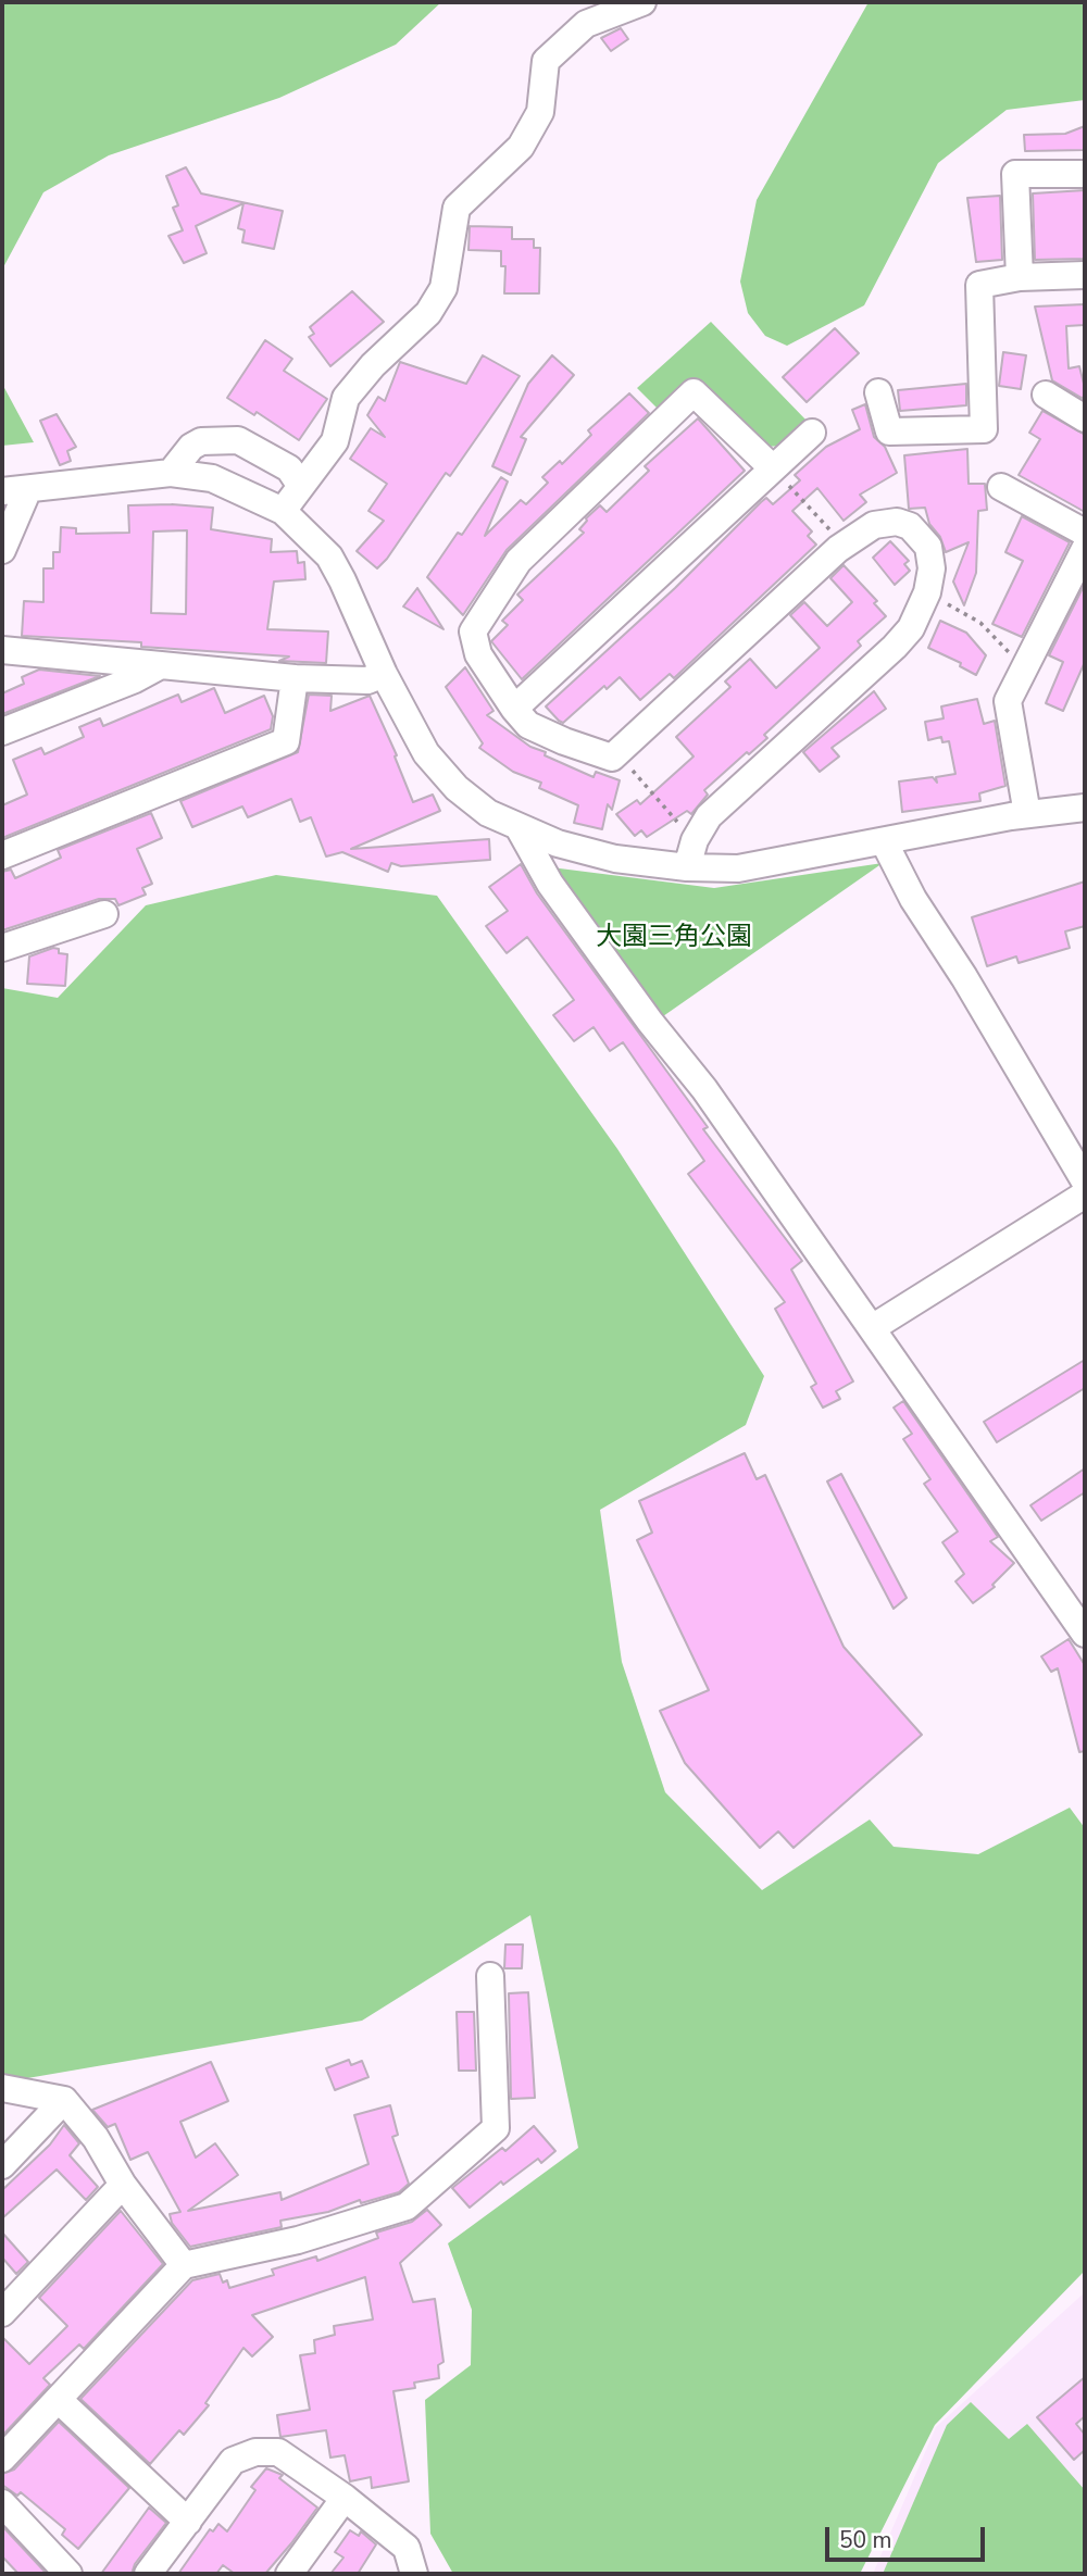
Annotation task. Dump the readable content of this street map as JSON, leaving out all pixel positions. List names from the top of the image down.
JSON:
{
  "parks": ["大園三角公園"],
  "scale_bar": "50 m"
}
